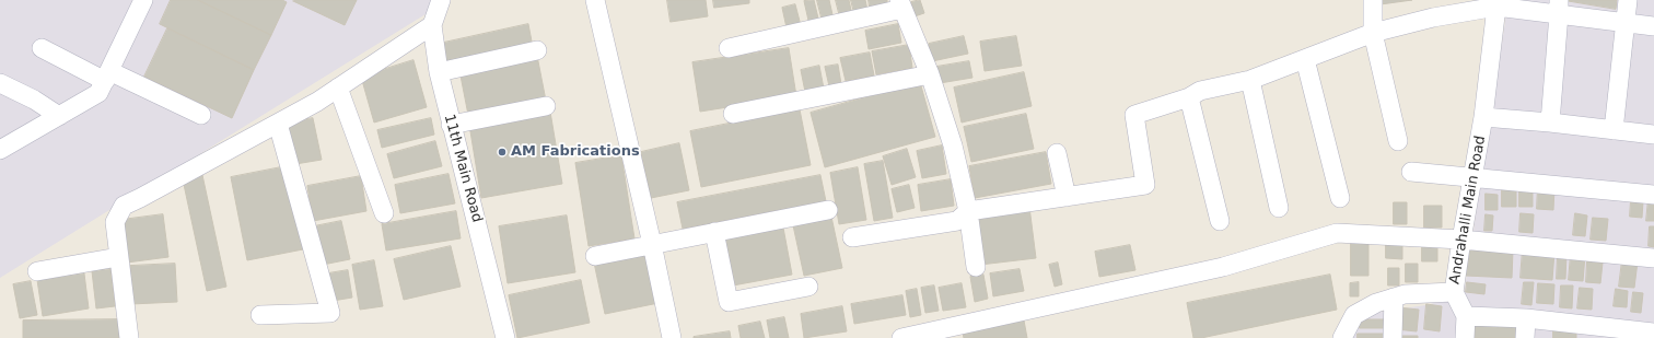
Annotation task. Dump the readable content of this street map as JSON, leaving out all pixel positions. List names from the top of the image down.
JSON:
{
  "streets": {
    "street": ["11th Main Road", "Andrahalli Main Road"]
  },
  "places": ["AM Fabrications"]
}
